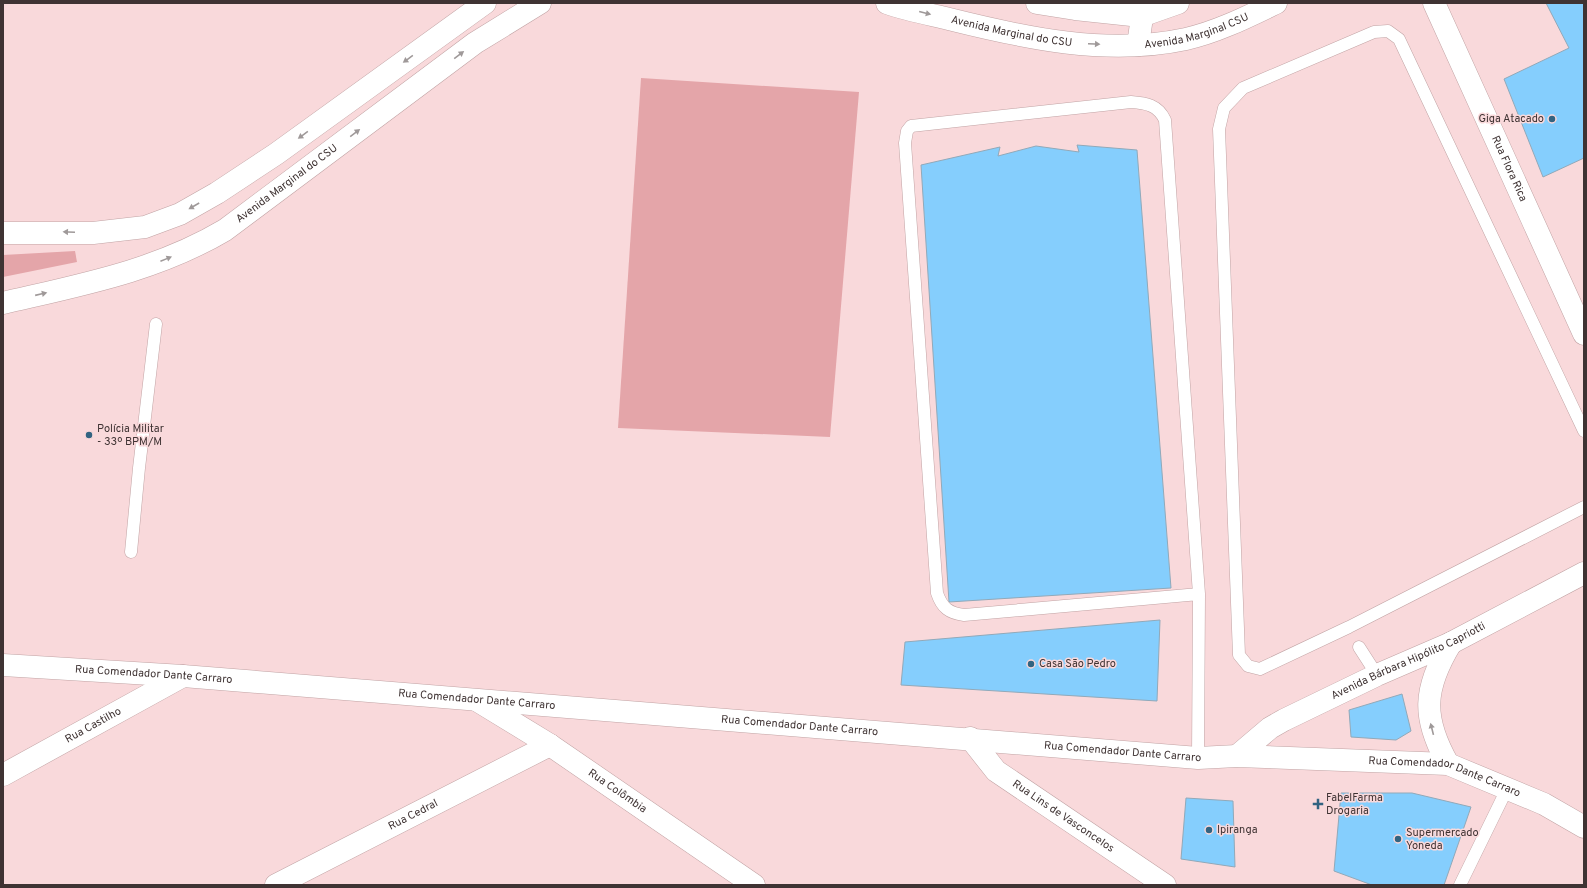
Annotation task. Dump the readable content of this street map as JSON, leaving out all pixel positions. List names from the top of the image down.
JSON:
{
  "streets": {
    "street": [
      "Avenida Marginal CSU",
      "Avenida Marginal do CSU",
      "Rua Flora Rica",
      "Avenida Bárbara Hipólito Capriotti",
      "Rua Comendador Dante Carraro",
      "Rua Castilho",
      "Rua Colômbia",
      "Rua Cedral",
      "Rua Lins de Vasconcelos"
    ]
  },
  "crossings": [
    ["Avenida Marginal CSU", "Avenida Marginal do CSU"],
    ["Avenida Bárbara Hipólito Capriotti", "Rua Comendador Dante Carraro"],
    ["Rua Comendador Dante Carraro", "Rua Castilho"],
    ["Rua Comendador Dante Carraro", "Rua Colômbia"],
    ["Rua Comendador Dante Carraro", "Rua Lins de Vasconcelos"],
    ["Rua Colômbia", "Rua Cedral"]
  ],
  "places": {
    "other": [
      "Giga Atacado",
      "Polícia Militar - 33º BPM/M",
      "Casa São Pedro",
      "Ipiranga",
      "Supermercado Yoneda"
    ],
    "health": ["FabelFarma Drogaria"]
  }
}
